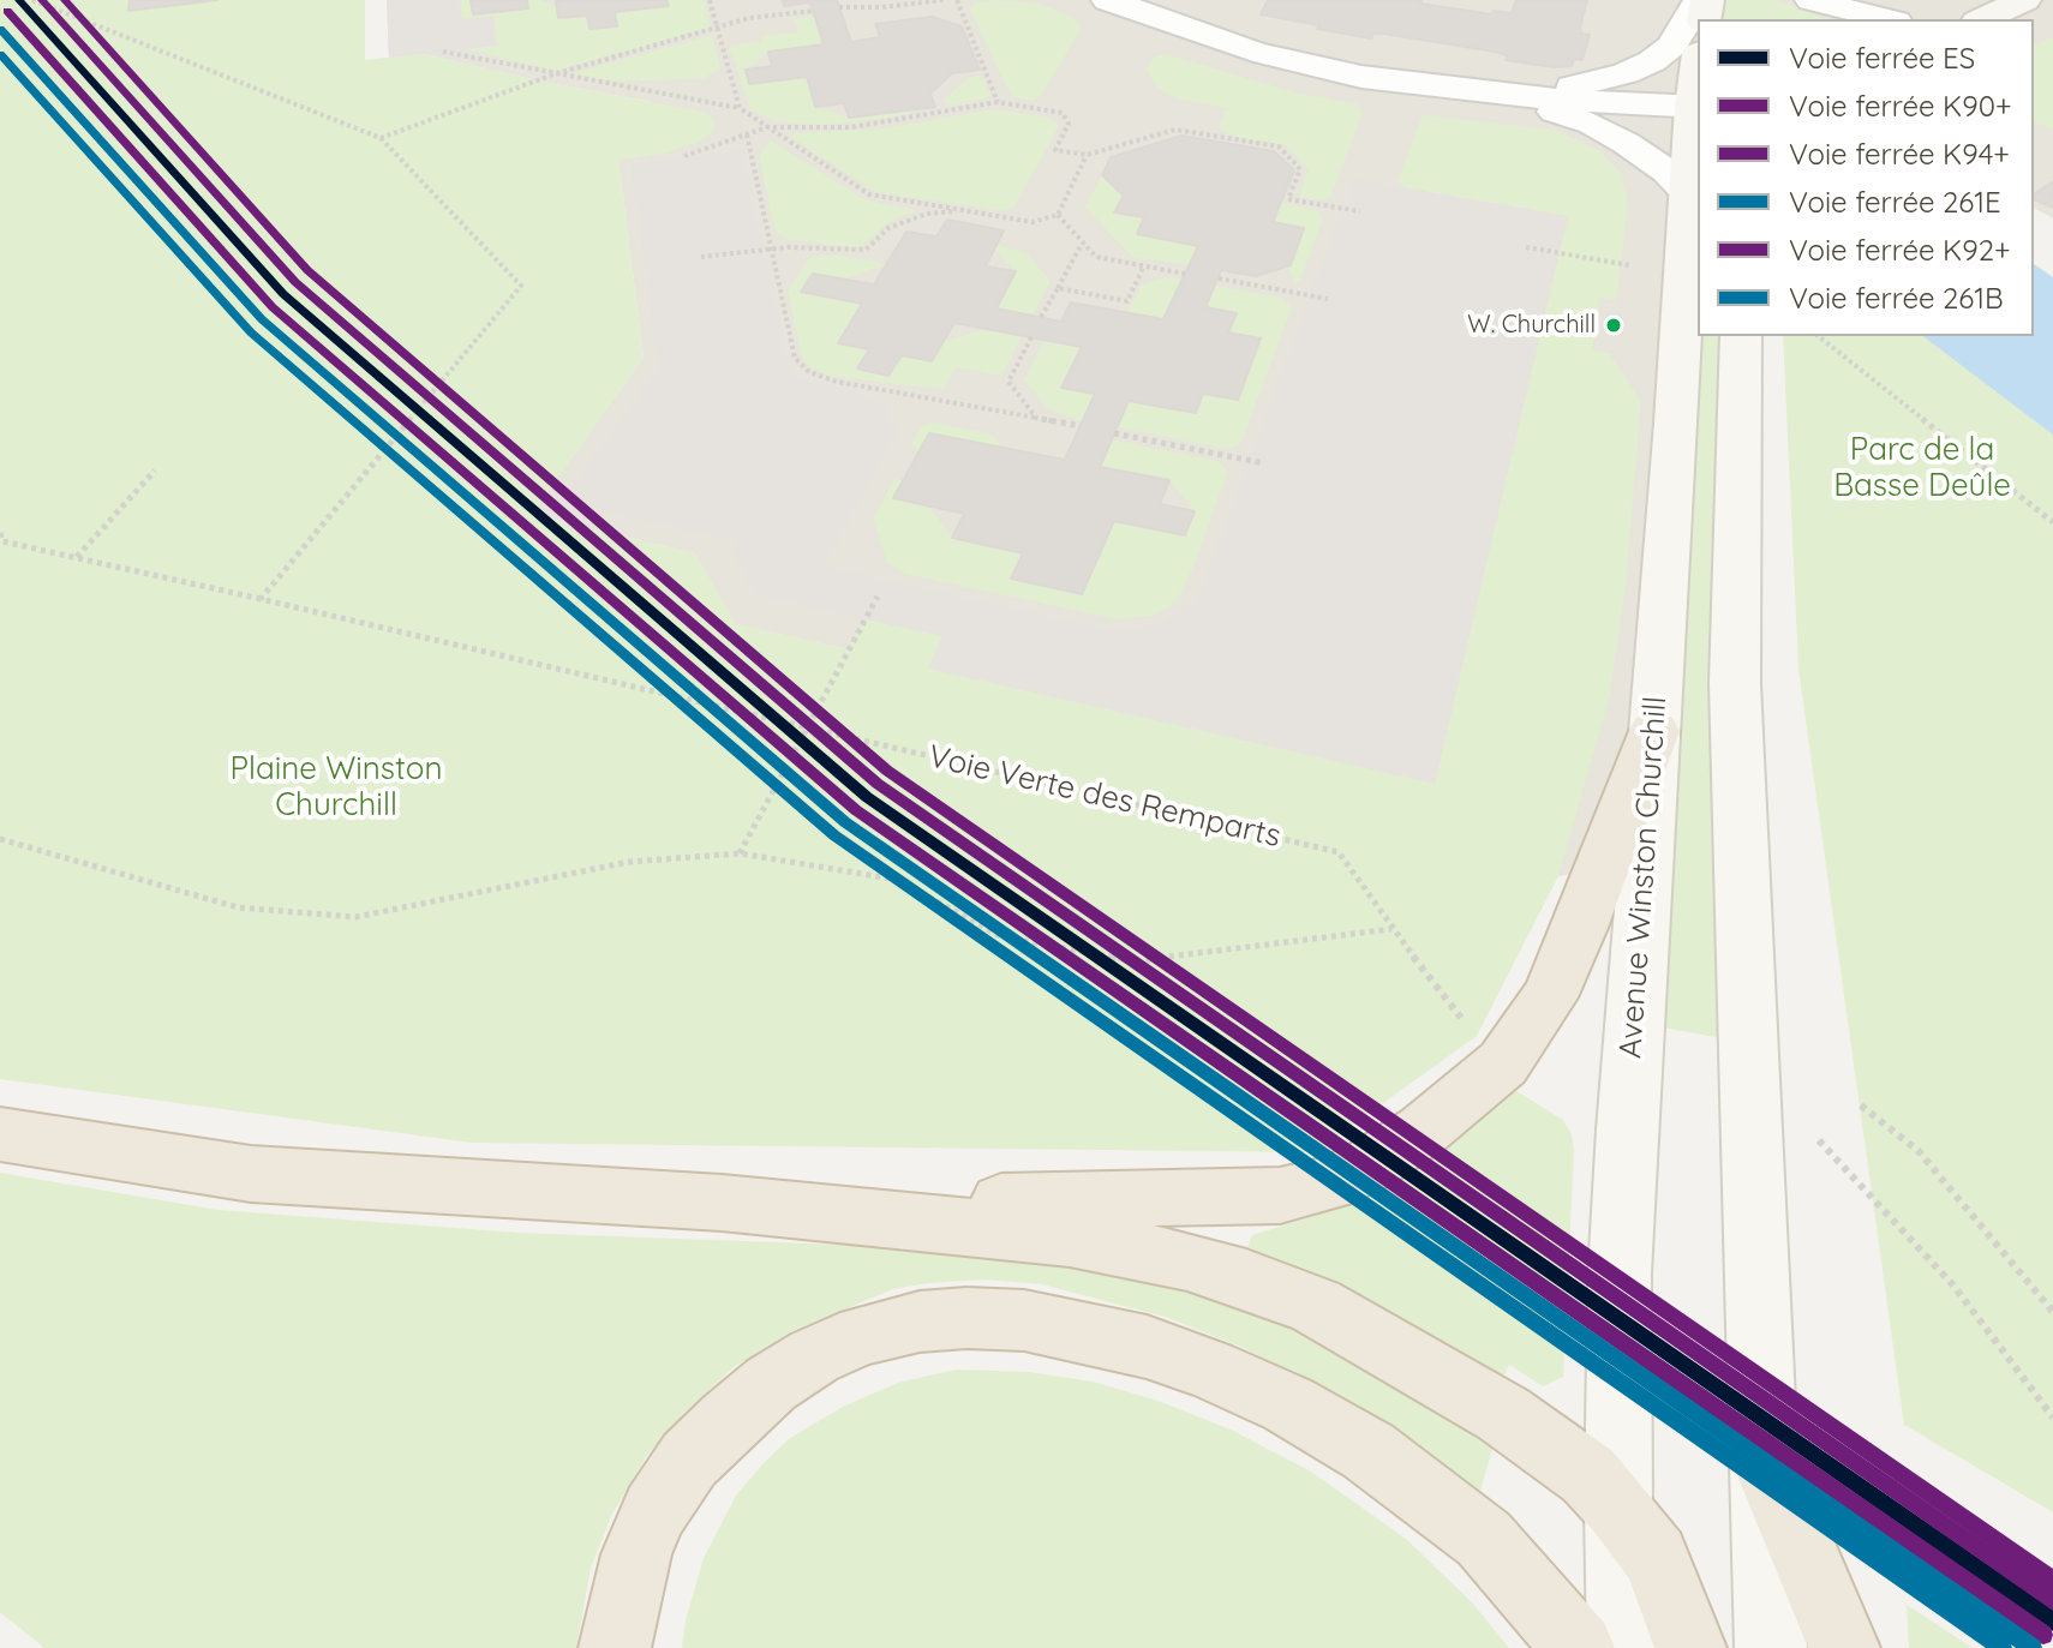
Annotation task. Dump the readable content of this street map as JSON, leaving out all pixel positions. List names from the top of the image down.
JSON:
{
  "streets": {
    "street": ["Avenue Winston Churchill"],
    "path": ["Voie Verte des Remparts"]
  },
  "parks": ["Parc de la Basse Deûle", "Plaine Winston Churchill"],
  "places": ["W. Churchill"],
  "lines": [
    "rail line ES",
    "rail line K94+",
    "rail line K92+",
    "rail line K90+",
    "rail line 261E",
    "rail line 261B"
  ],
  "legend": [
    "Voie ferrée ES",
    "Voie ferrée K90+",
    "Voie ferrée K94+",
    "Voie ferrée 261E",
    "Voie ferrée K92+",
    "Voie ferrée 261B"
  ]
}
